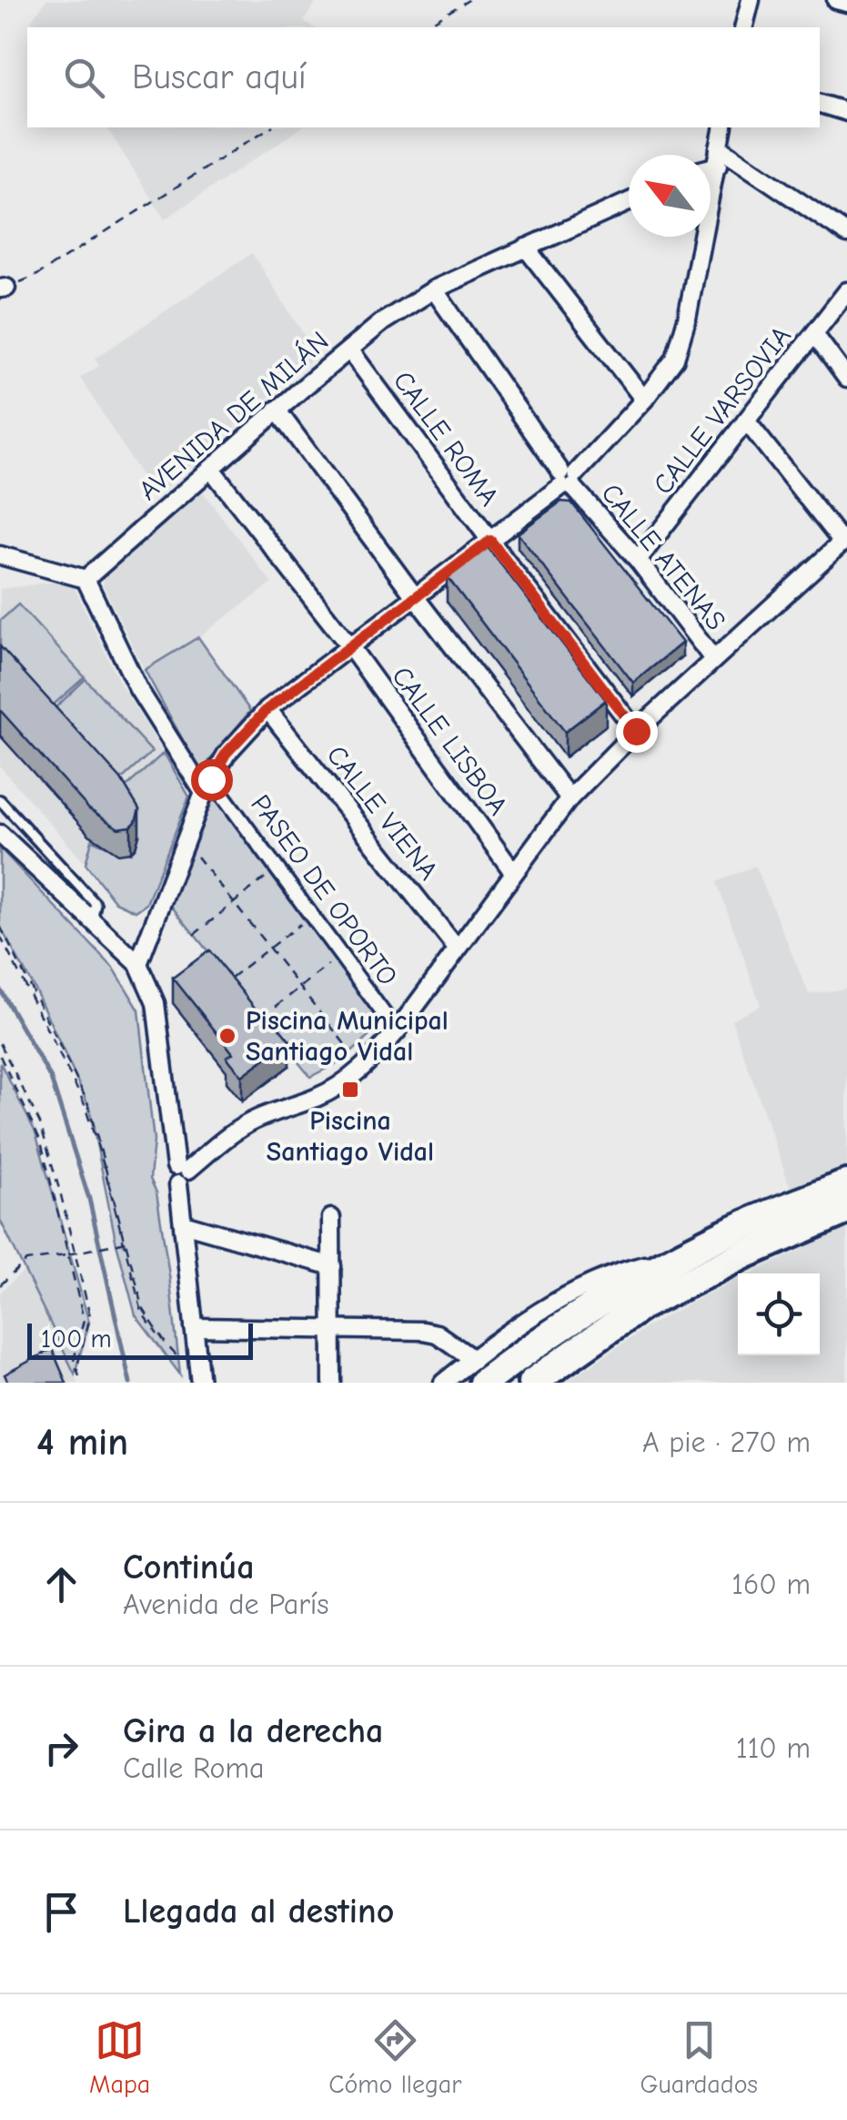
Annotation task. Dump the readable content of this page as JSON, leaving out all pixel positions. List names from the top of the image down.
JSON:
{
  "streets": {
    "street": [
      "CALLE VARSOVIA",
      "AVENIDA DE MILÁN",
      "CALLE ROMA",
      "CALLE ATENAS",
      "CALLE LISBOA",
      "CALLE VIENA",
      "PASEO DE OPORTO"
    ]
  },
  "crossings": [
    ["CALLE VARSOVIA", "CALLE ATENAS"],
    ["AVENIDA DE MILÁN", "CALLE ROMA"],
    ["AVENIDA DE MILÁN", "CALLE ATENAS"],
    ["AVENIDA DE MILÁN", "CALLE LISBOA"]
  ],
  "places": {
    "other": ["Piscina Municipal Santiago Vidal"],
    "transit": ["Piscina Santiago Vidal"]
  },
  "scale_bar": "100 m",
  "north": "top left",
  "page": {
    "search": "Buscar aquí",
    "scale": "100 m",
    "heading": ["4 min", "A pie · 270 m"],
    "list": [
      ["Continúa", "Avenida de París", "160 m"],
      ["Gira a la derecha", "Calle Roma", "110 m"],
      "Llegada al destino"
    ],
    "nav": ["Mapa", "Cómo llegar", "Guardados"]
  }
}
